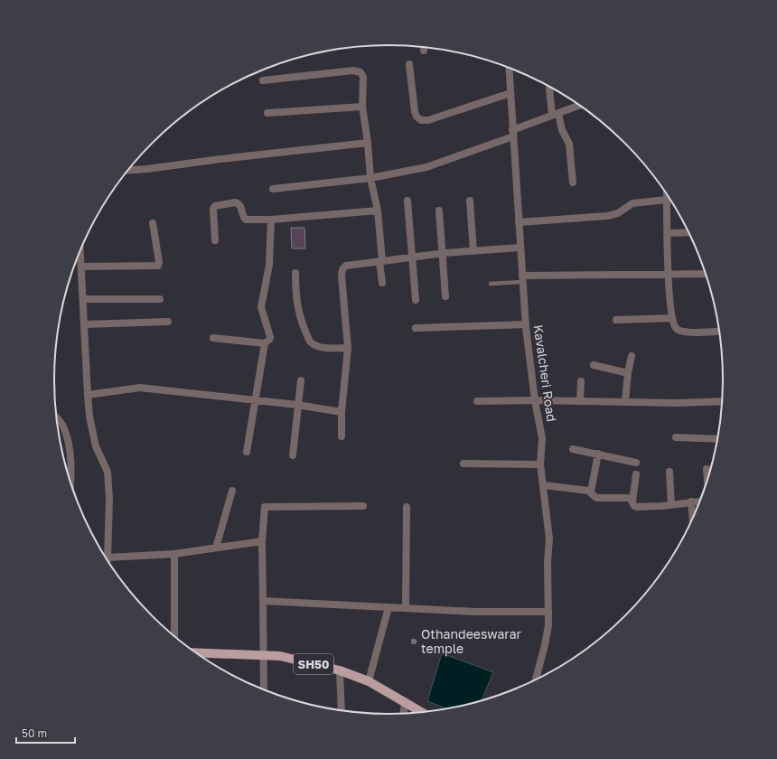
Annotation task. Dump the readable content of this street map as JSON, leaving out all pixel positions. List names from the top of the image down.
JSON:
{
  "streets": {
    "main road": ["SH50"],
    "street": ["Kavalcheri Road"]
  },
  "places": ["Othandeeswarar temple"],
  "scale_bar": "50 m"
}
